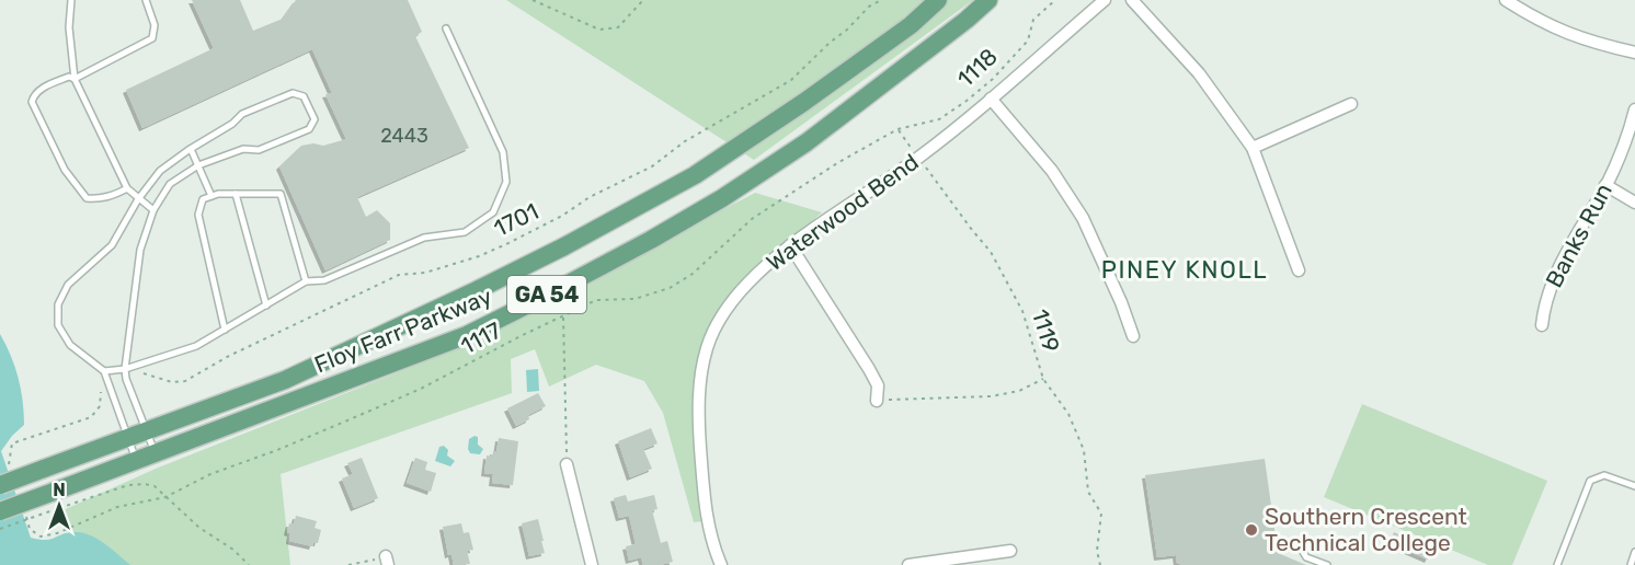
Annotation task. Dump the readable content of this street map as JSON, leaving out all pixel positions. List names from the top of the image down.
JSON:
{
  "streets": {
    "main road": ["GA 54", "Floy Farr Parkway"],
    "street": ["Waterwood Bend", "Banks Run"],
    "path": [
      "1118",
      "1701",
      "1119",
      "1117"
    ]
  },
  "crossings": [
    ["1118", "1119"],
    ["1118", "1117"],
    ["Waterwood Bend", "1119"],
    ["1119", "1117"]
  ],
  "districts": ["PINEY KNOLL"],
  "places": ["Southern Crescent Technical College"],
  "house_numbers": ["2443"],
  "north": "top"
}
